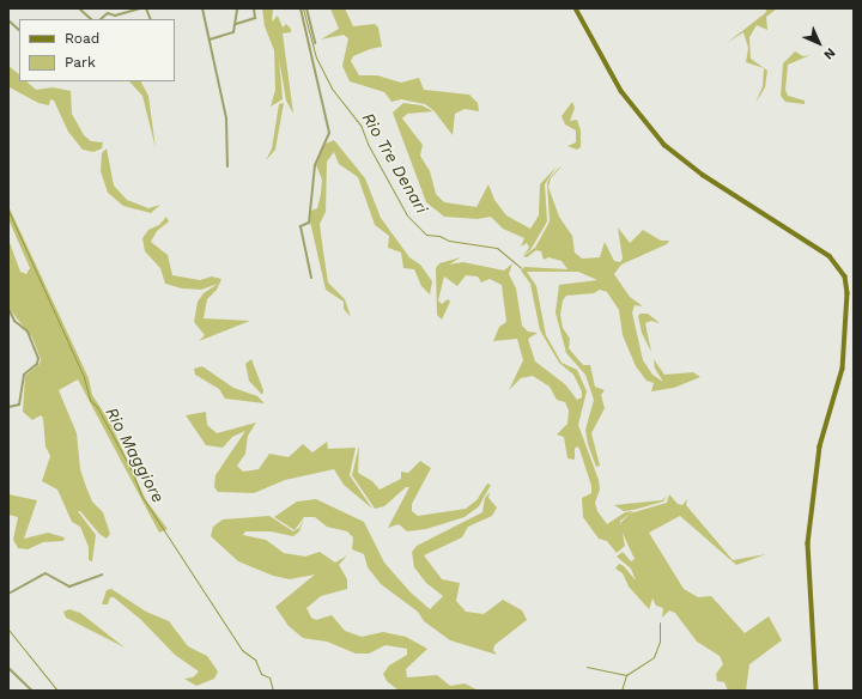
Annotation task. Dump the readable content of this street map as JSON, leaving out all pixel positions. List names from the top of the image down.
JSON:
{
  "water": ["Rio Tre Denari", "Rio Maggiore"],
  "legend": ["Road", "Park"],
  "north": "bottom right"
}
